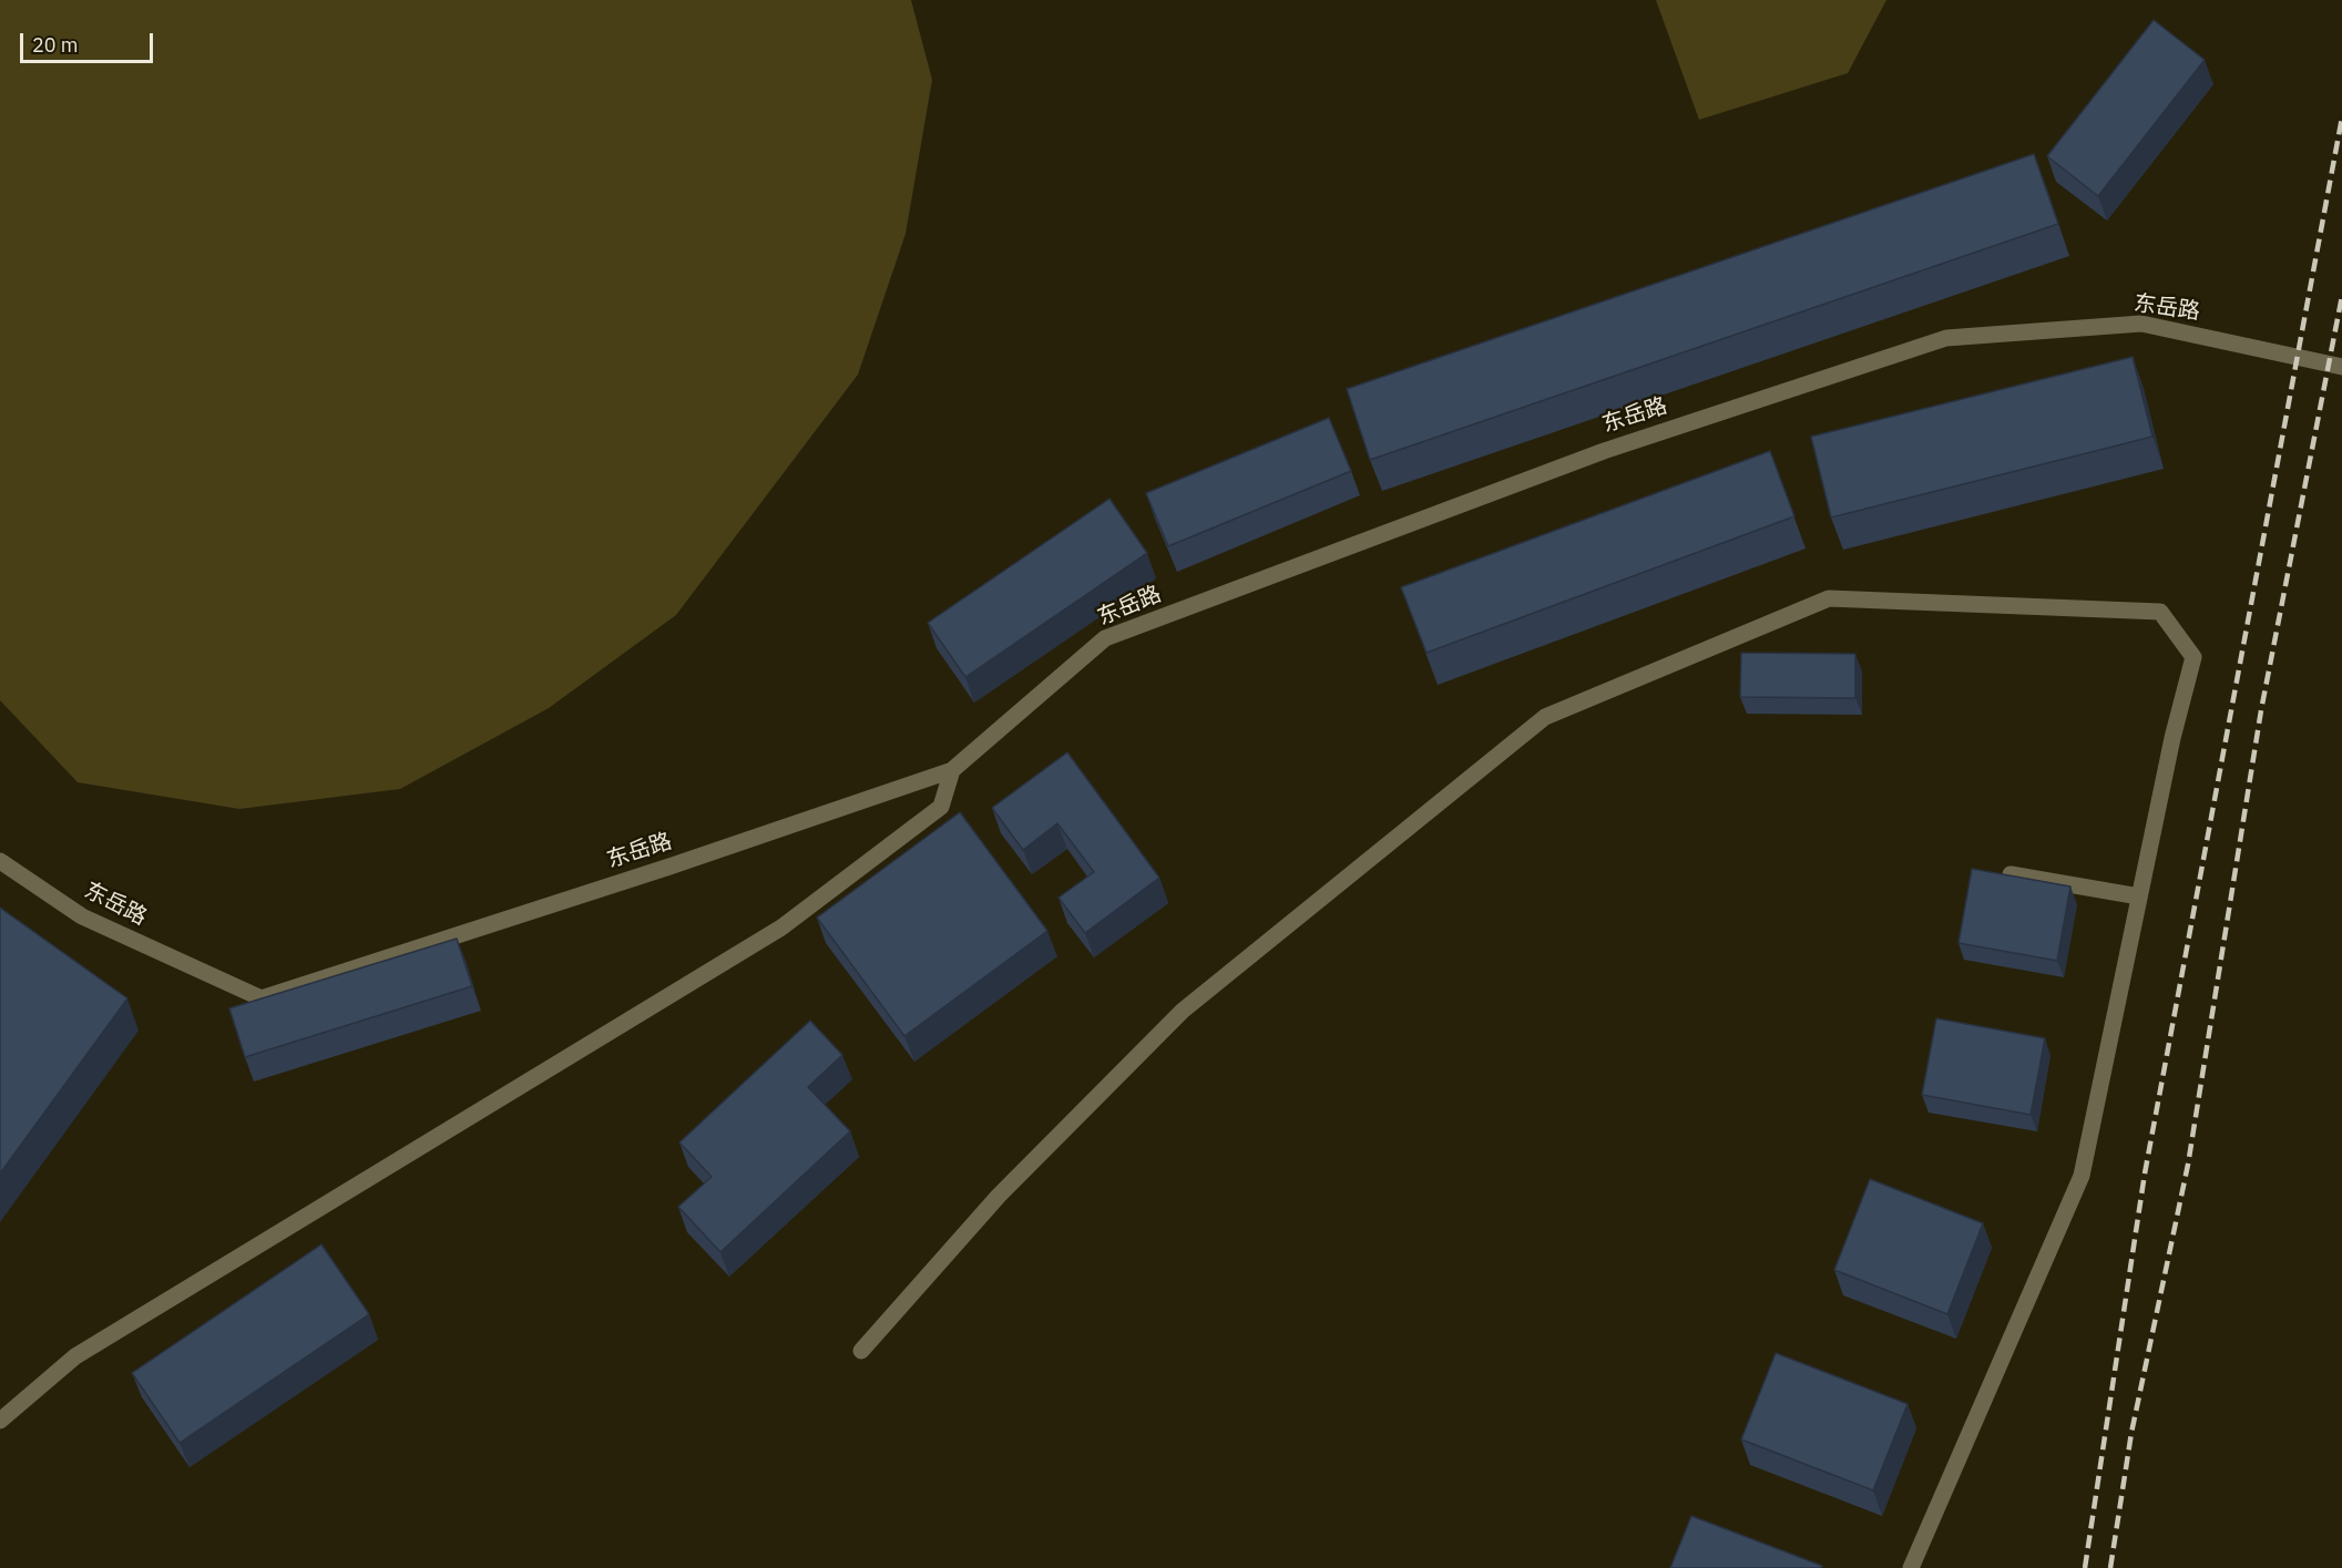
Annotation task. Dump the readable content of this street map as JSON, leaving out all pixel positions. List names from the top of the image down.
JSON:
{
  "streets": {
    "street": ["东岳路"]
  },
  "scale_bar": "20 m"
}
